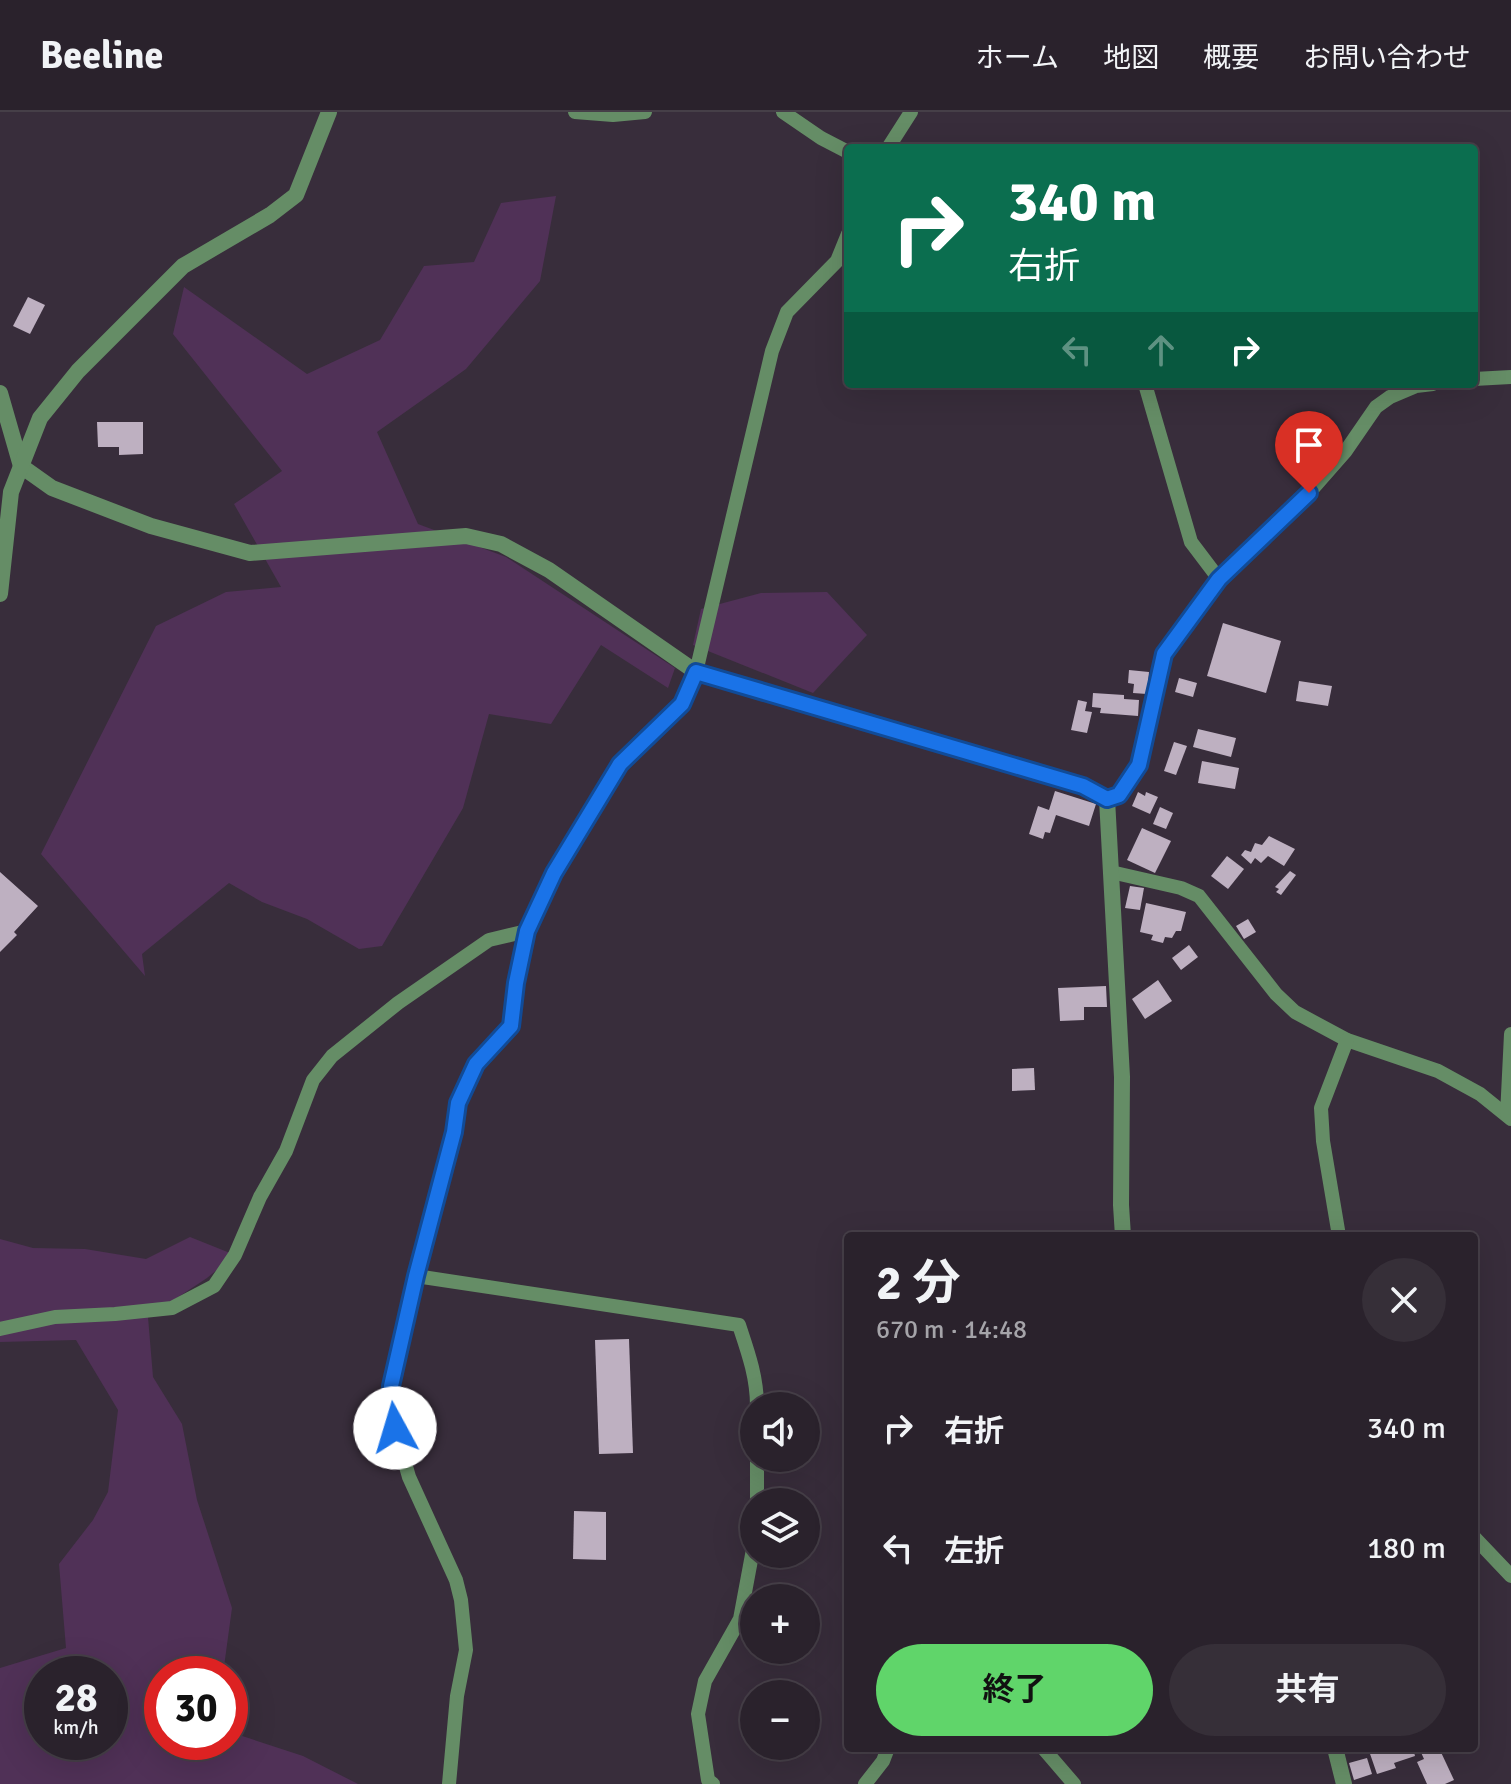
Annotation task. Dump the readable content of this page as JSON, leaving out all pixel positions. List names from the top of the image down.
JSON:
{
  "page": {
    "header": "Beeline",
    "nav": [
      "ホーム",
      "地図",
      "概要",
      "お問い合わせ"
    ],
    "turn": ["340 m", "右折"],
    "heading": ["2 分", "670 m · 14:48"],
    "list": [
      {
        "name": "右折",
        "value": "340 m"
      },
      {
        "name": "左折",
        "value": "180 m"
      }
    ],
    "map_buttons": ["+", "−"],
    "buttons": ["終了", "共有"],
    "speed": "28 km/h",
    "limit": "30"
  }
}
